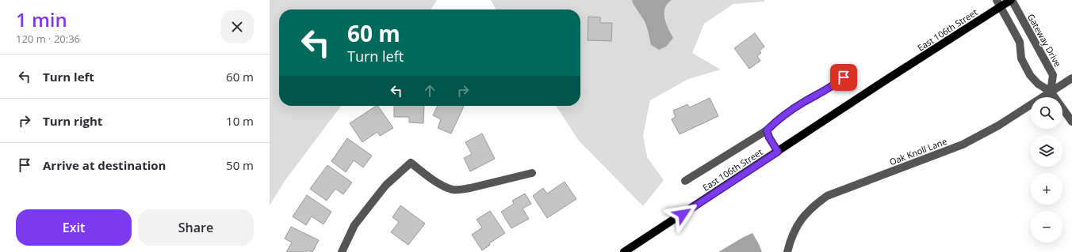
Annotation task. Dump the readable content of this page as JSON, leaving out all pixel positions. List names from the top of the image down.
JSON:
{
  "streets": {
    "main road": ["East 106th Street"],
    "street": ["Gateway Drive", "Oak Knoll Lane"]
  },
  "crossings": [
    ["East 106th Street", "Gateway Drive"],
    ["Gateway Drive", "Oak Knoll Lane"]
  ],
  "page": {
    "heading": ["1 min", "120 m · 20:36"],
    "turn": ["60 m", "Turn left"],
    "list": [
      {
        "name": "Turn left",
        "value": "60 m"
      },
      {
        "name": "Turn right",
        "value": "10 m"
      },
      {
        "name": "Arrive at destination",
        "value": "50 m"
      }
    ],
    "map_buttons": ["+", "−"],
    "buttons": ["Exit", "Share"]
  }
}
